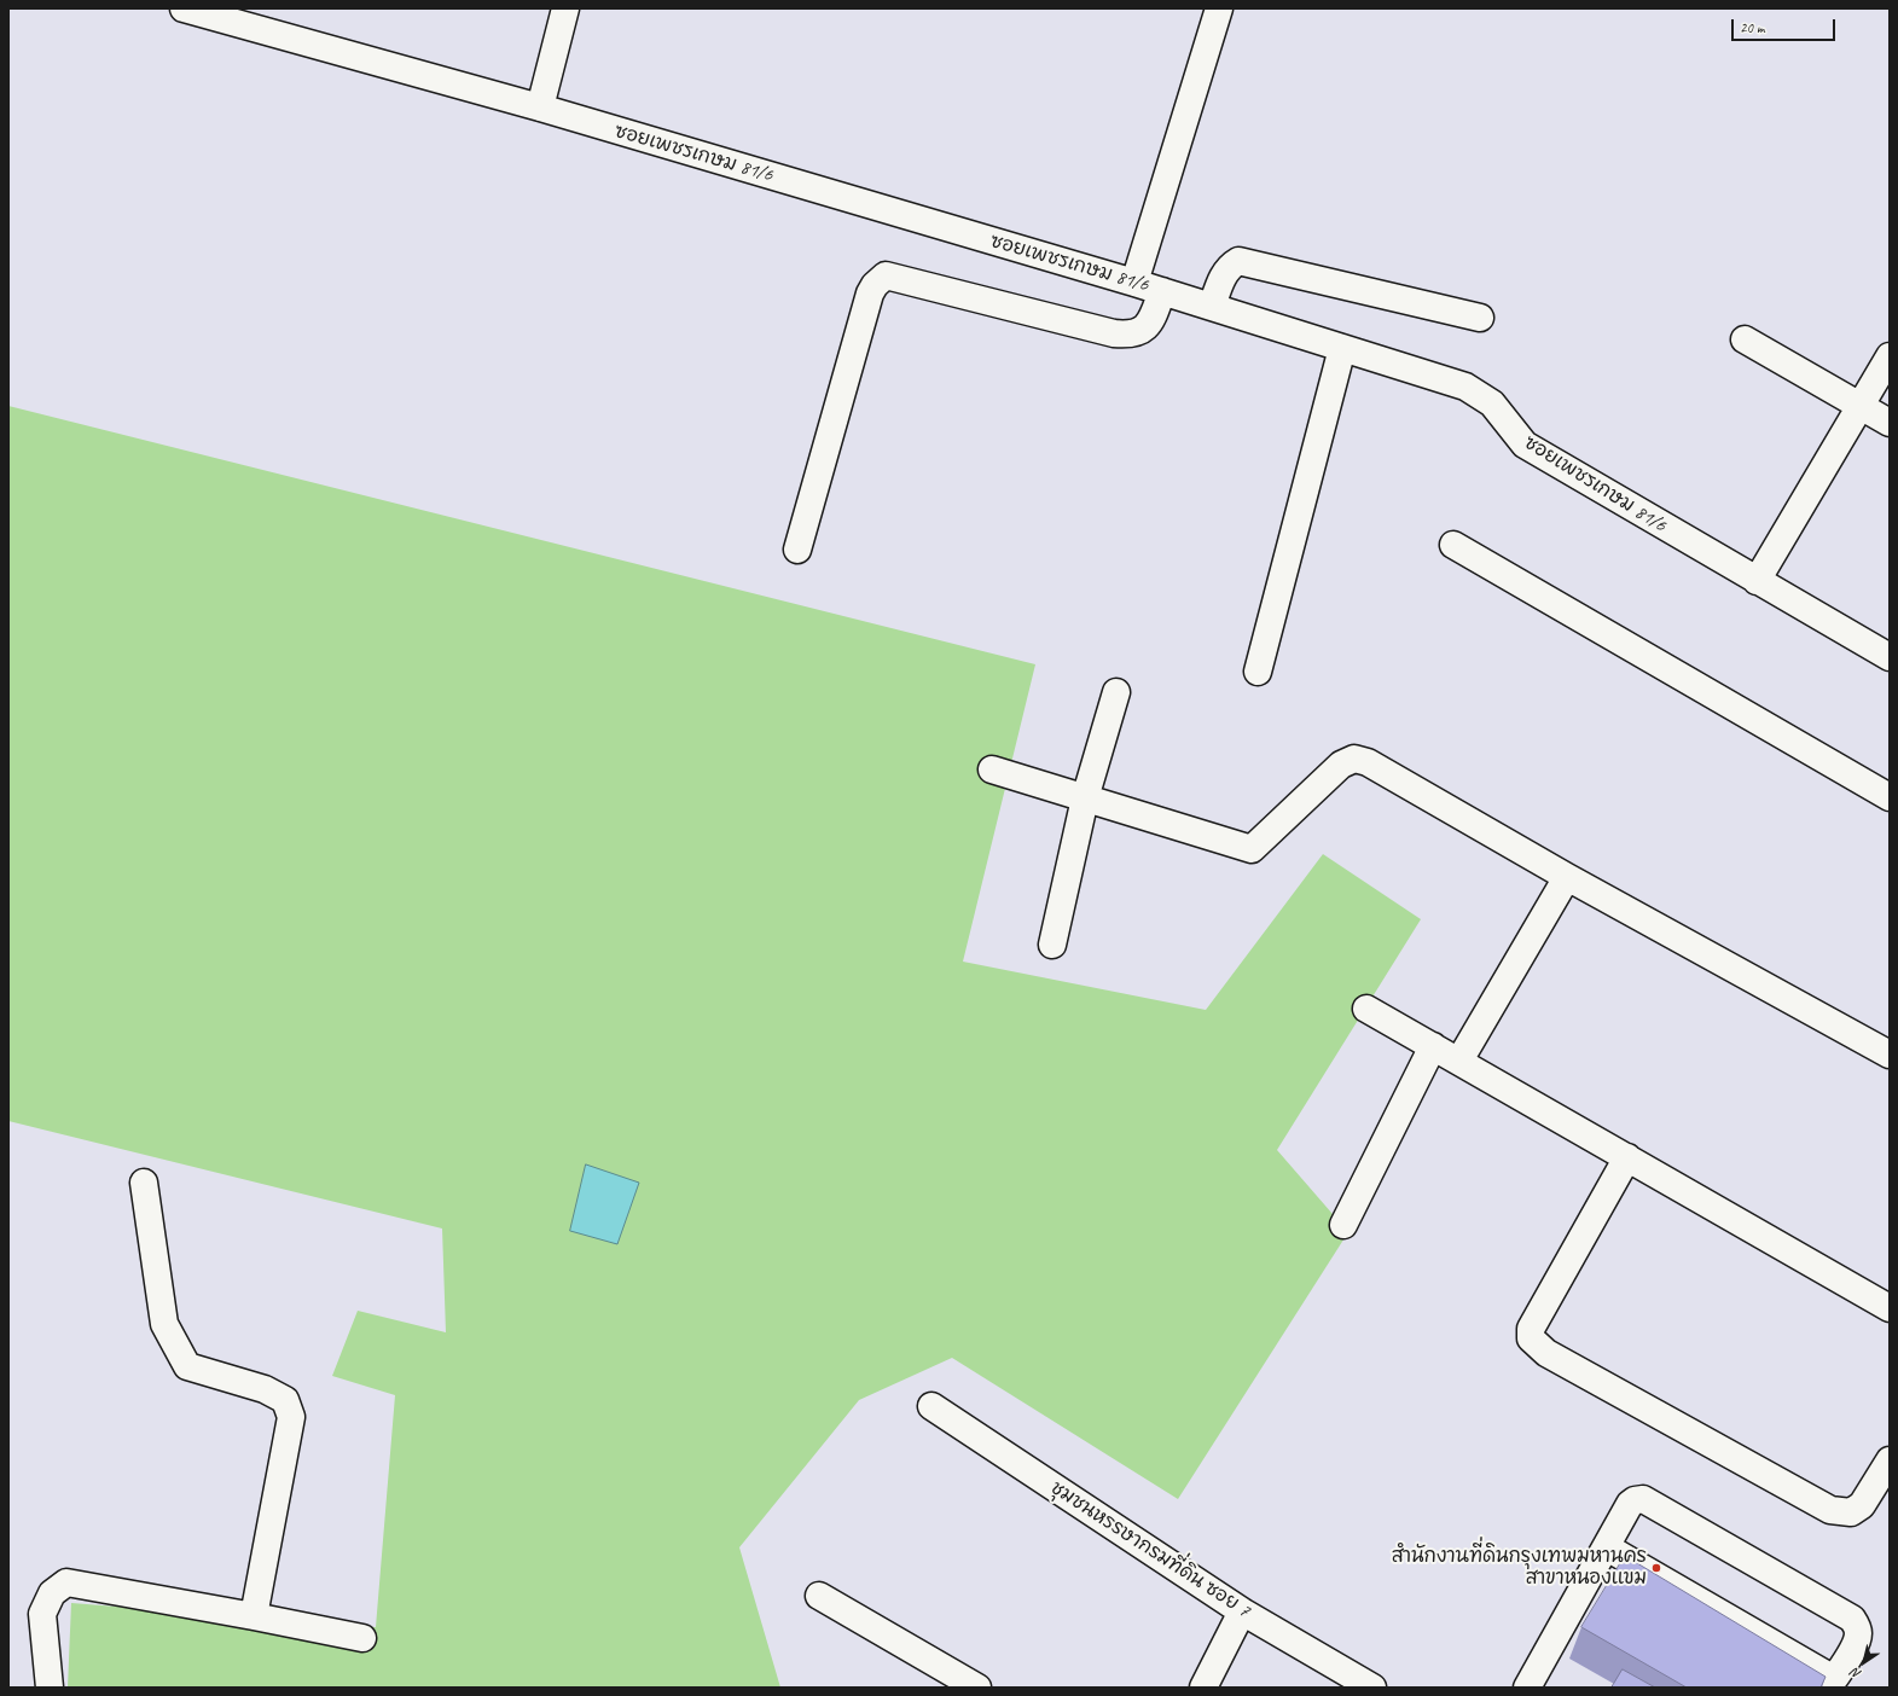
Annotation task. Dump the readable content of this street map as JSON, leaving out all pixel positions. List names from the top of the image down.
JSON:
{
  "streets": {
    "street": ["ซอยเพชรเกษม 81/6", "ชุมชนหรรษากรมที่ดิน ซอย 7"]
  },
  "places": ["สำนักงานที่ดินกรุงเทพมหานคร สาขาหนองแขม"],
  "scale_bar": "20 m",
  "north": "bottom left"
}
